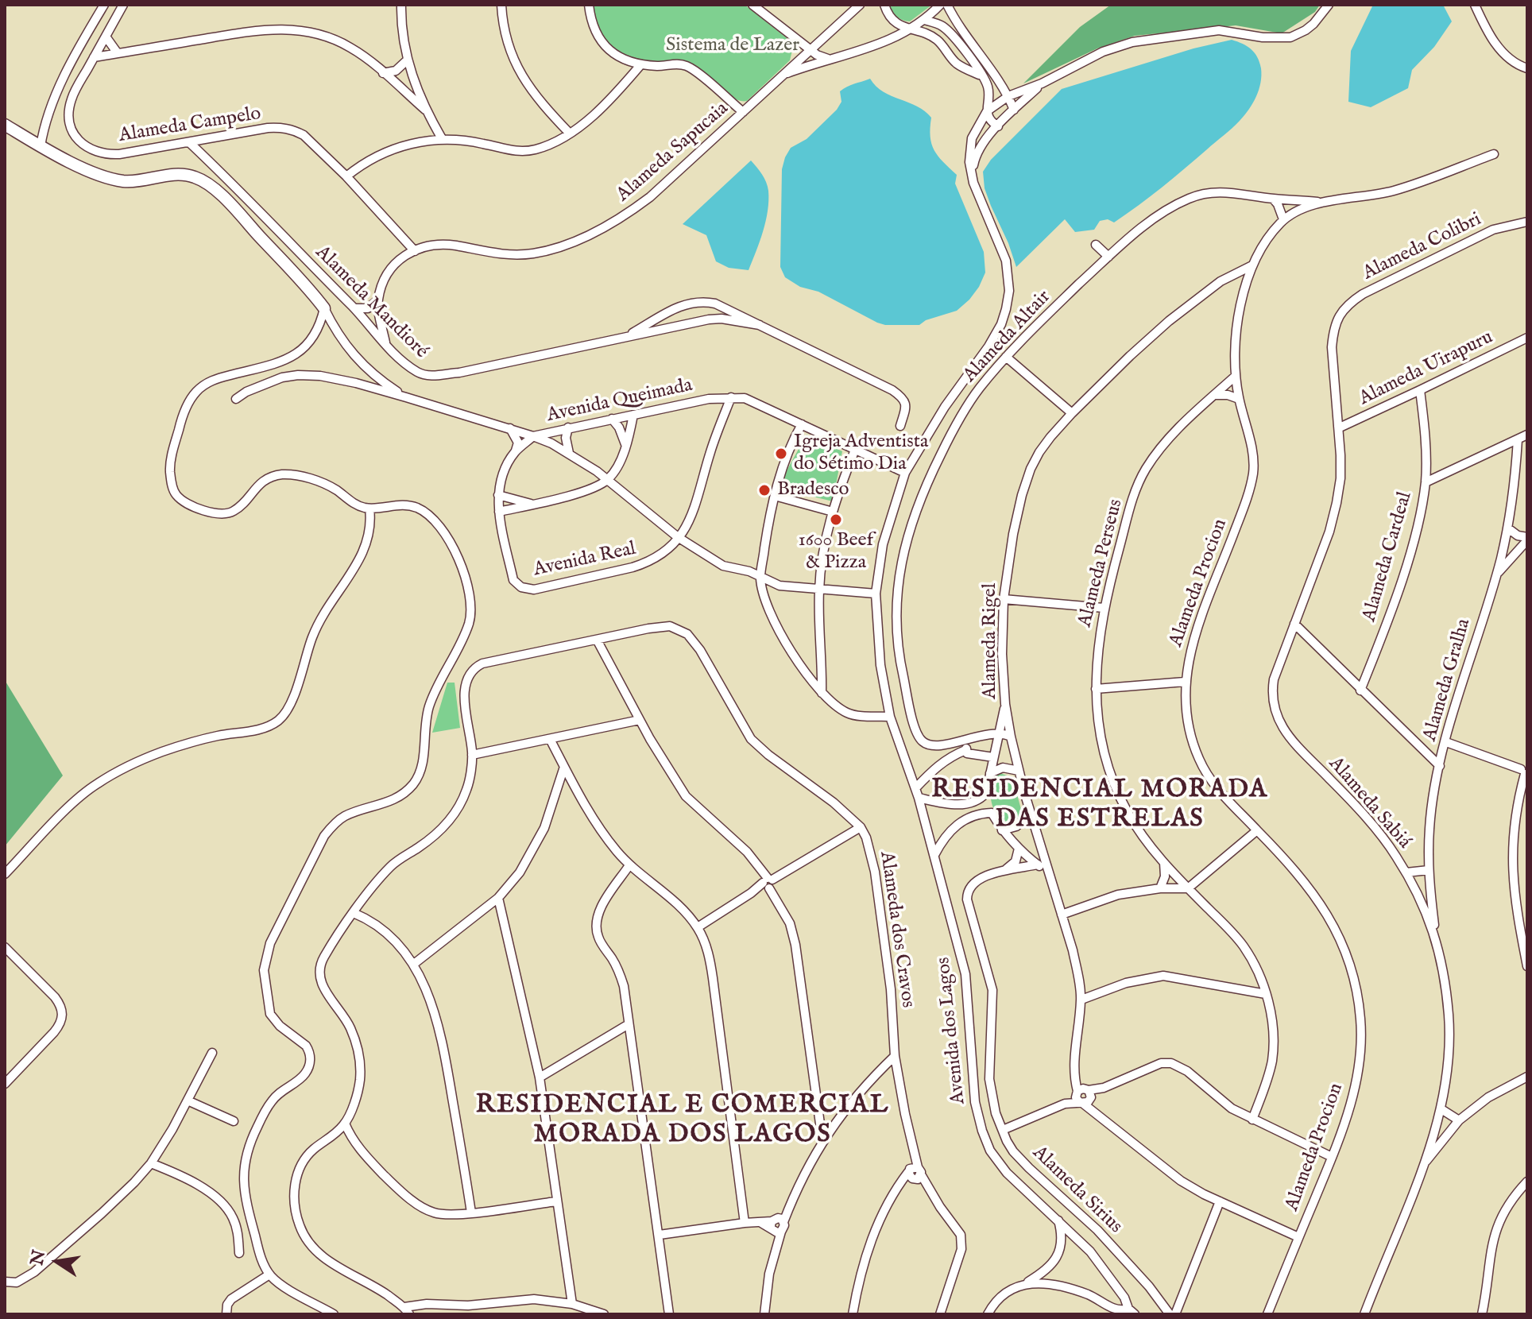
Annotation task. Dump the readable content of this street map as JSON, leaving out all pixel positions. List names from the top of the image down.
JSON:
{
  "streets": {
    "street": [
      "Alameda Campelo",
      "Alameda Sapucaia",
      "Alameda Colibri",
      "Alameda Mandioré",
      "Alameda Altair",
      "Alameda Uirapuru",
      "Avenida Queimada",
      "Alameda Cardeal",
      "Avenida Real",
      "Alameda Perseus",
      "Alameda Procion",
      "Alameda Rigel",
      "Alameda Gralha",
      "Alameda Sabiá",
      "Alameda dos Cravos",
      "Avenida dos Lagos",
      "Alameda Sirius"
    ]
  },
  "crossings": [
    ["Alameda Campelo", "Alameda Sapucaia"],
    ["Alameda Campelo", "Alameda Mandioré"],
    ["Alameda Colibri", "Alameda Sabiá"],
    ["Alameda Altair", "Alameda Procion"],
    ["Alameda Uirapuru", "Alameda Cardeal"],
    ["Alameda Uirapuru", "Alameda Sabiá"],
    ["Avenida Queimada", "Avenida Real"],
    ["Avenida Queimada", "Avenida dos Lagos"],
    ["Alameda Perseus", "Alameda Procion"],
    ["Alameda Procion", "Alameda Rigel"],
    ["Alameda Gralha", "Alameda Sabiá"]
  ],
  "districts": ["RESIDENCIAL MORADA DAS ESTRELAS", "RESIDENCIAL E COMERCIAL MORADA DOS LAGOS"],
  "parks": ["Sistema de Lazer"],
  "places": ["Igreja Adventista do Sétimo Dia", "Bradesco", "1600 Beef & Pizza"],
  "north": "left"
}
